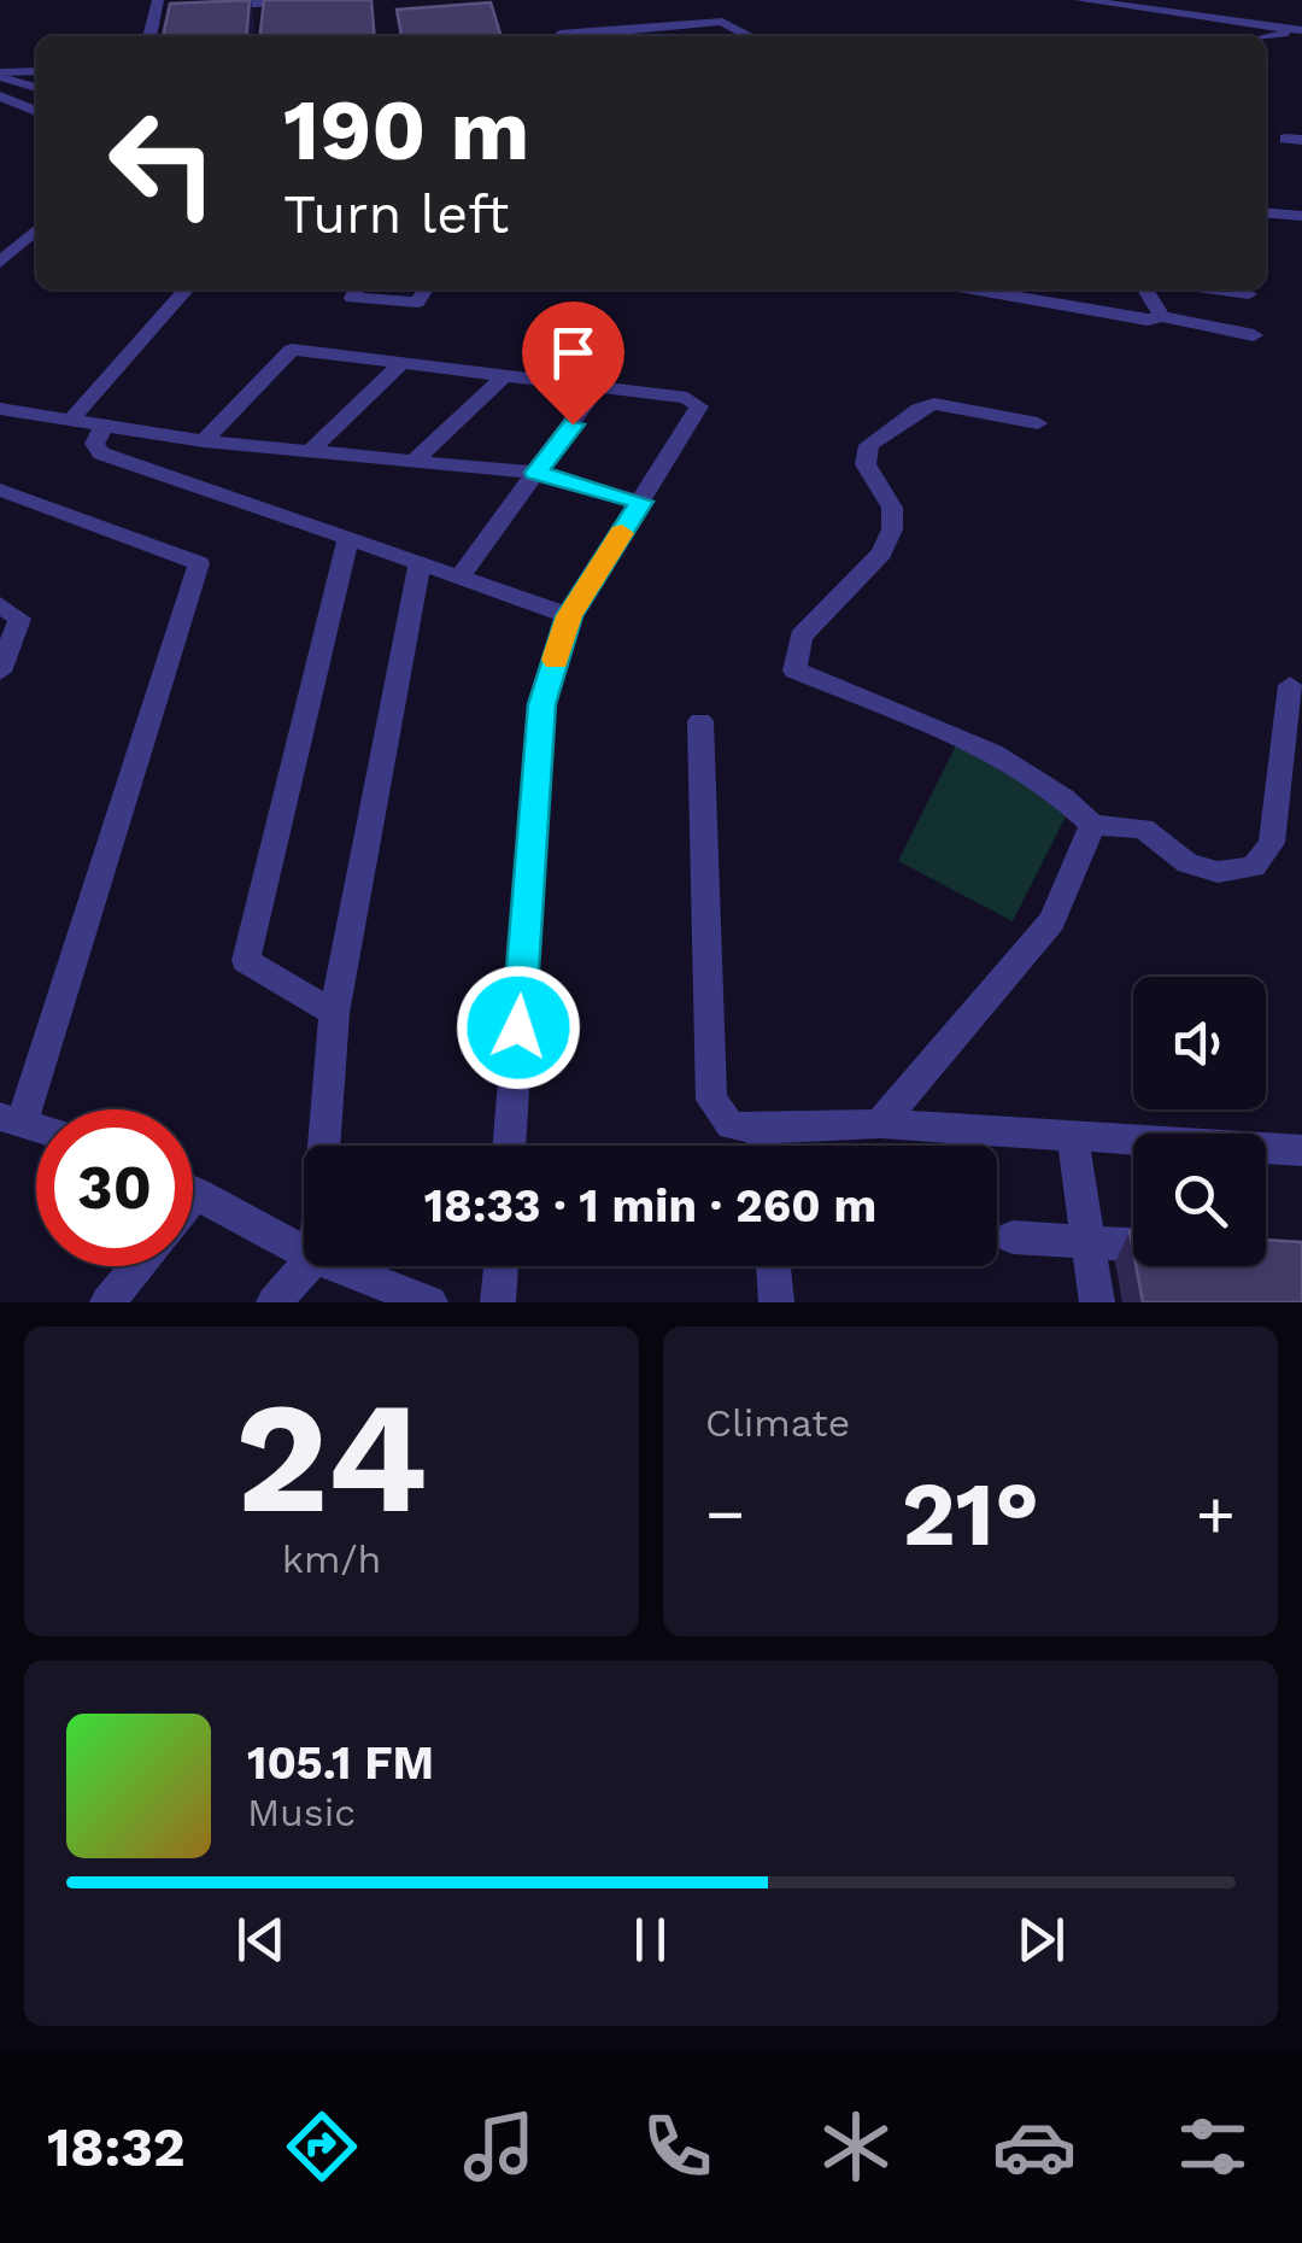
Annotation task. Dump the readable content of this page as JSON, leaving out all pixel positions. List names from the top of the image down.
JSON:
{
  "page": {
    "turn": ["190 m", "Turn left"],
    "limit": "30",
    "trip": "18:33 · 1 min · 260 m",
    "tile": [
      ["24", "km/h"],
      "Climate"
    ],
    "heat": ["−", "21°", "+"],
    "song": ["105.1 FM", "Music"],
    "tabs": "18:32"
  }
}
